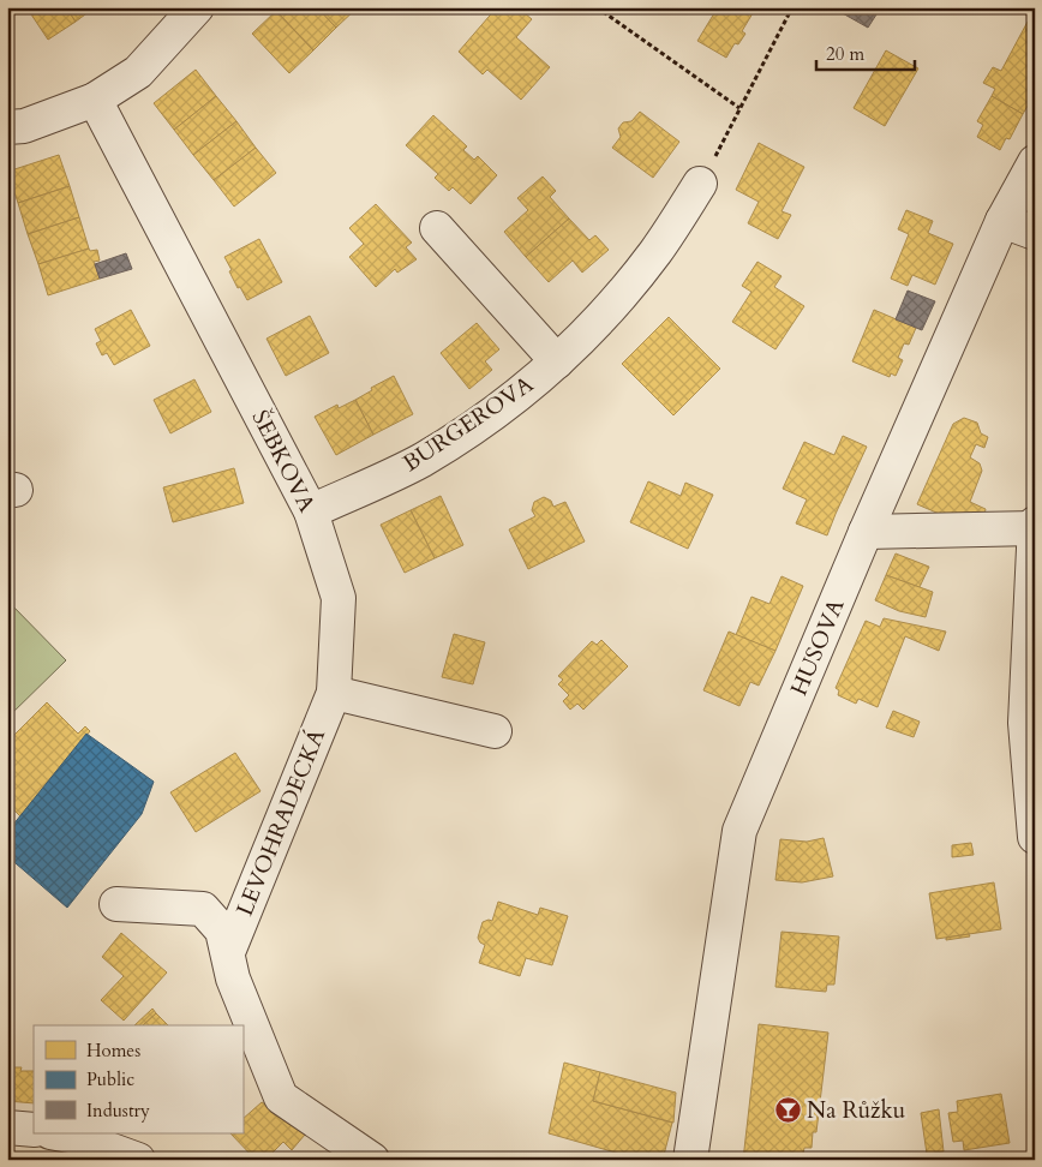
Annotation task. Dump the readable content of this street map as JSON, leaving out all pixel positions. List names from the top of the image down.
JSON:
{
  "streets": {
    "street": [
      "BURGEROVA",
      "ŠEBKOVA",
      "HUSOVA",
      "LEVOHRADECKÁ"
    ]
  },
  "crossings": [
    ["BURGEROVA", "ŠEBKOVA"],
    ["ŠEBKOVA", "LEVOHRADECKÁ"]
  ],
  "places": {
    "bar": ["Na Růžku"]
  },
  "legend": ["Homes", "Public", "Industry"],
  "scale_bar": "20 m"
}
